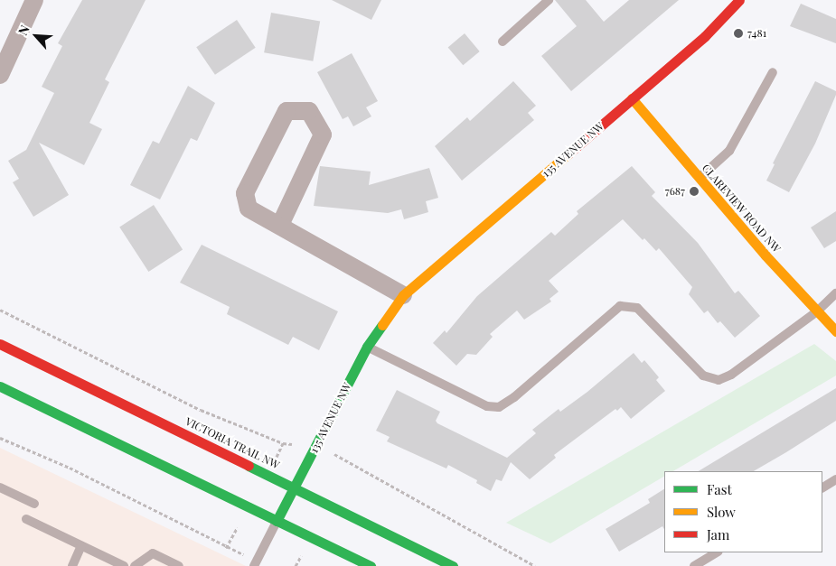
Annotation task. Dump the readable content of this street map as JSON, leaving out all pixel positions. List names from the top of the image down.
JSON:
{
  "streets": {
    "street": ["135 AVENUE NW", "CLAREVIEW ROAD NW", "VICTORIA TRAIL NW"]
  },
  "crossings": [
    ["135 AVENUE NW", "CLAREVIEW ROAD NW"],
    ["135 AVENUE NW", "VICTORIA TRAIL NW"]
  ],
  "places": ["7481", "7687"],
  "legend": ["Fast", "Slow", "Jam"],
  "north": "top left"
}
